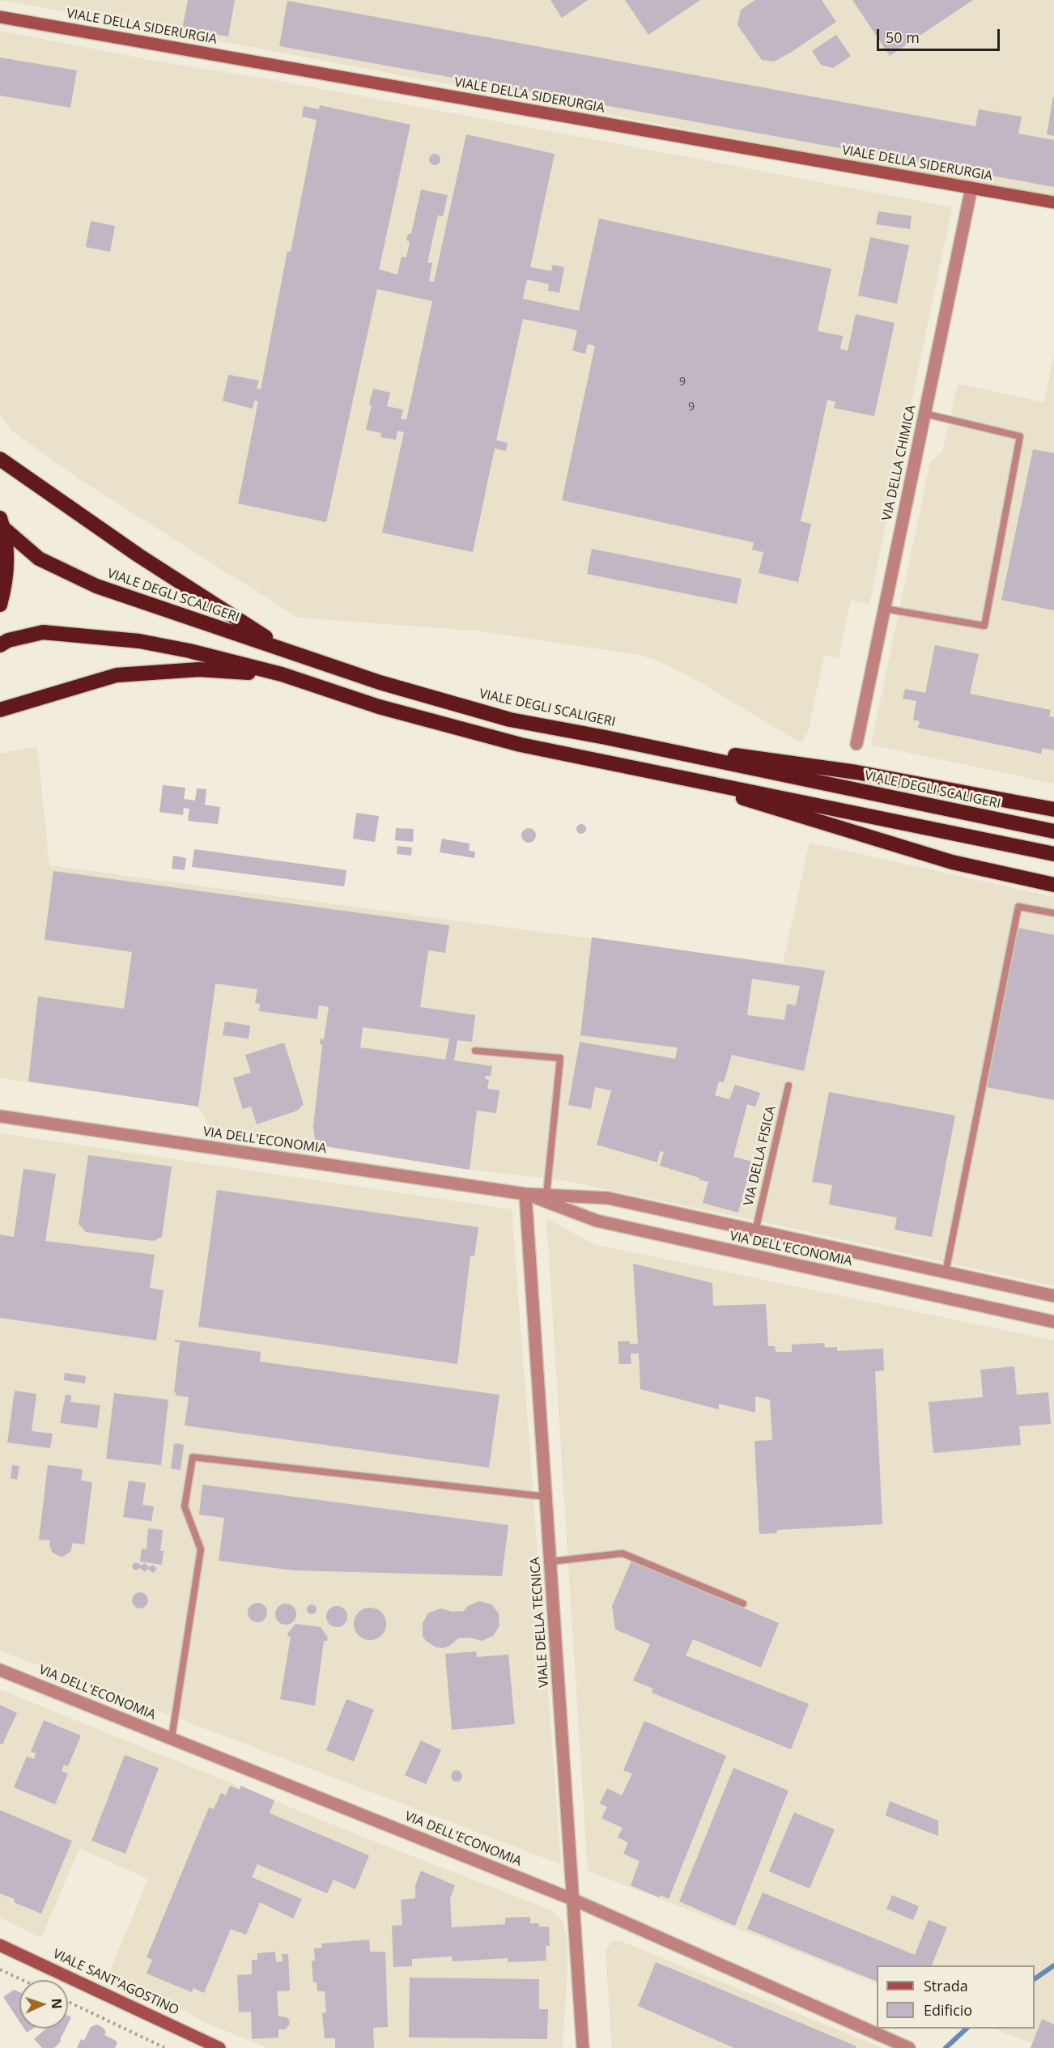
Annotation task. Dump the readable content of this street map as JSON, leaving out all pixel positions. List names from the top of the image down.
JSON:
{
  "streets": {
    "highway": ["VIALE DEGLI SCALIGERI"],
    "street": [
      "VIALE DELLA SIDERURGIA",
      "VIA DELLA CHIMICA",
      "VIA DELL'ECONOMIA",
      "VIALE DELLA TECNICA",
      "VIALE SANT'AGOSTINO"
    ],
    "lane": ["VIA DELLA FISICA"]
  },
  "crossings": [
    ["VIALE DELLA SIDERURGIA", "VIA DELLA CHIMICA"],
    ["VIA DELL'ECONOMIA", "VIA DELLA FISICA"],
    ["VIA DELL'ECONOMIA", "VIALE DELLA TECNICA"]
  ],
  "house_numbers": ["9", "9"],
  "legend": ["Strada", "Edificio"],
  "scale_bar": "50 m",
  "north": "right"
}
